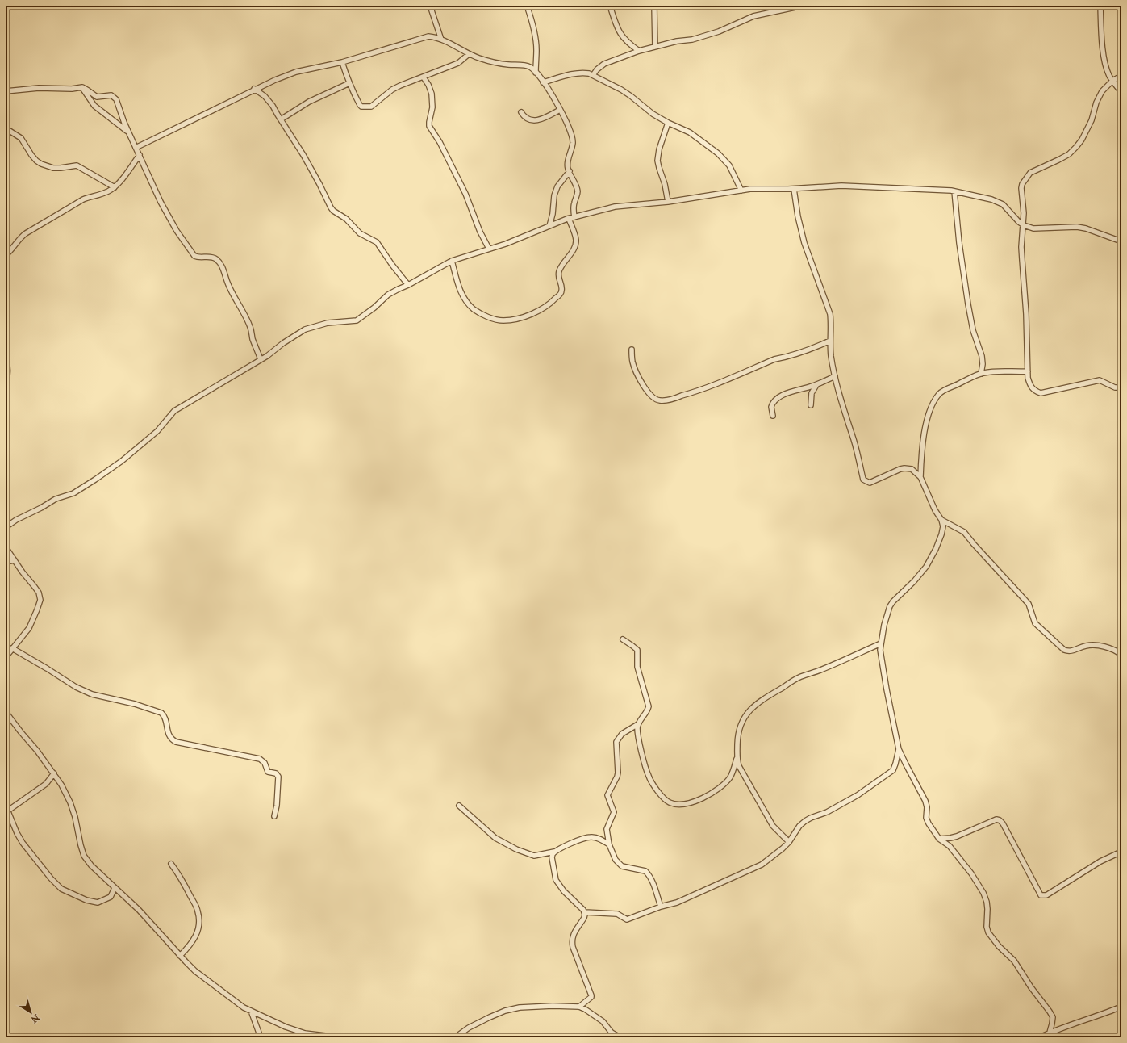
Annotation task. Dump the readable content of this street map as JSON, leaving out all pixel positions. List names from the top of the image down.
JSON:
{
  "north": "bottom right"
}
